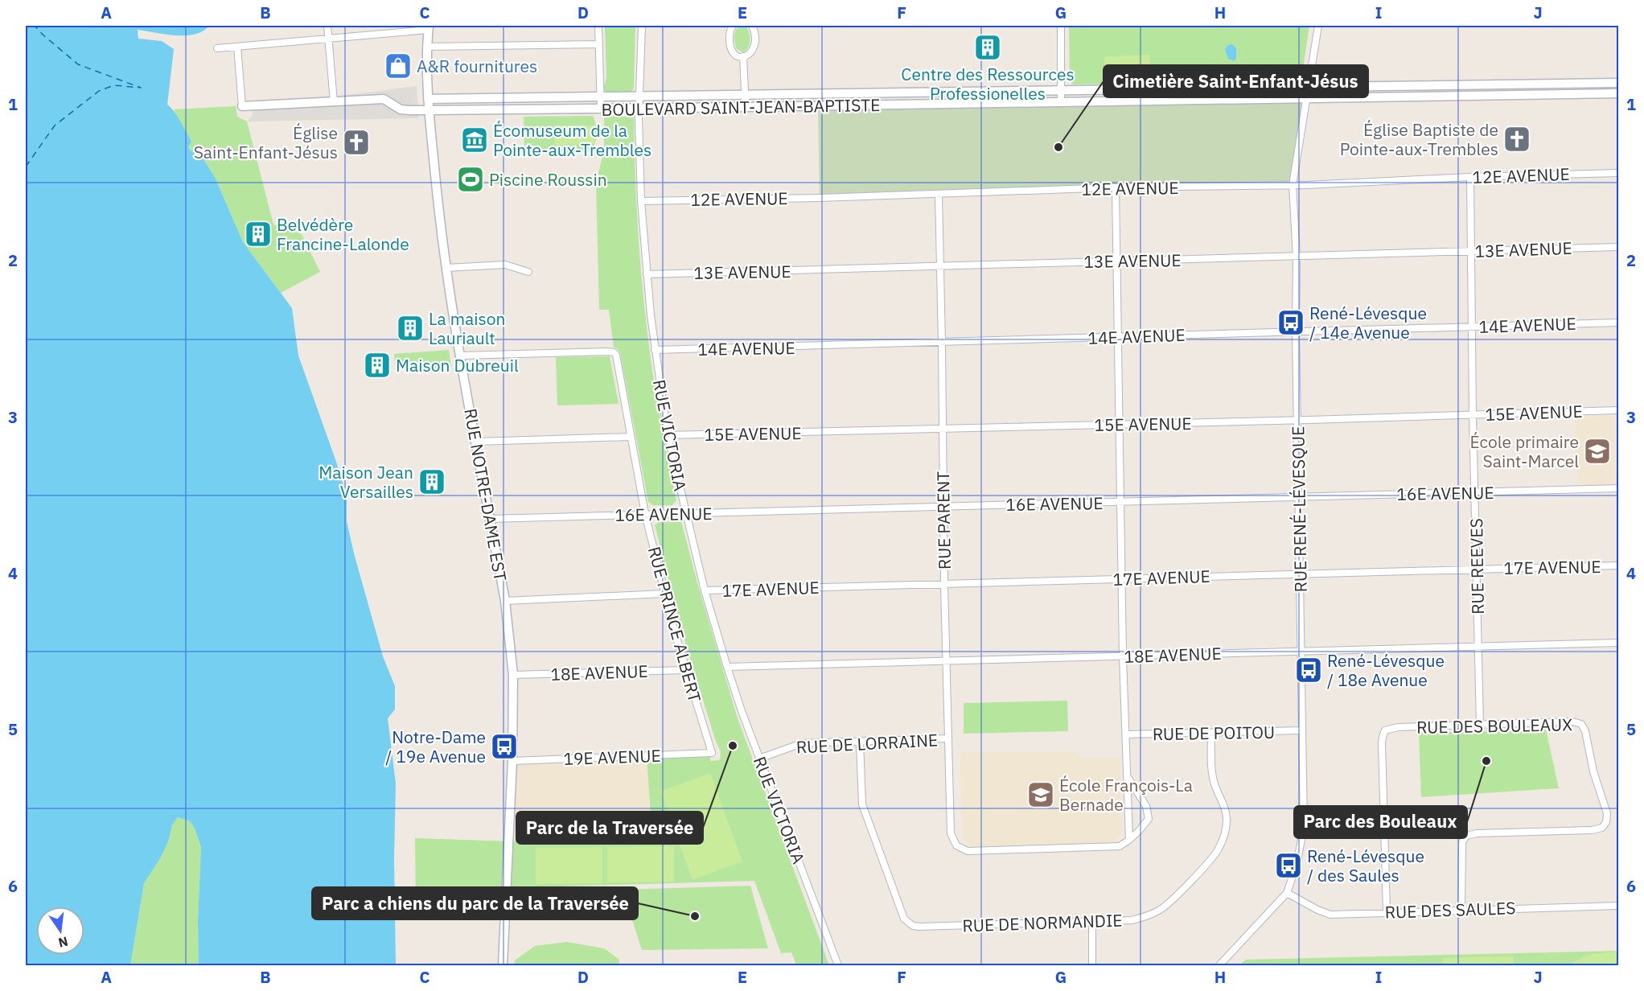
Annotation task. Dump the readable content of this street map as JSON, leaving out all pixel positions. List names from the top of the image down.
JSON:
{
  "streets": {
    "main road": ["BOULEVARD SAINT-JEAN-BAPTISTE", "RUE NOTRE-DAME EST"],
    "street": [
      "12E AVENUE",
      "13E AVENUE",
      "14E AVENUE",
      "15E AVENUE",
      "RUE VICTORIA",
      "16E AVENUE",
      "RUE RENÉ-LÉVESQUE",
      "RUE PARENT",
      "RUE REEVES",
      "17E AVENUE",
      "RUE PRINCE ALBERT",
      "18E AVENUE",
      "RUE DES BOULEAUX",
      "RUE DE POITOU",
      "RUE DE LORRAINE",
      "19E AVENUE",
      "RUE DES SAULES",
      "RUE DE NORMANDIE"
    ]
  },
  "crossings": [
    ["BOULEVARD SAINT-JEAN-BAPTISTE", "RUE VICTORIA"],
    ["BOULEVARD SAINT-JEAN-BAPTISTE", "RUE NOTRE-DAME EST"],
    ["BOULEVARD SAINT-JEAN-BAPTISTE", "RUE RENÉ-LÉVESQUE"],
    ["12E AVENUE", "RUE VICTORIA"],
    ["12E AVENUE", "RUE RENÉ-LÉVESQUE"],
    ["12E AVENUE", "RUE PARENT"],
    ["12E AVENUE", "RUE REEVES"],
    ["13E AVENUE", "RUE VICTORIA"],
    ["13E AVENUE", "RUE RENÉ-LÉVESQUE"],
    ["13E AVENUE", "RUE PARENT"],
    ["13E AVENUE", "RUE REEVES"],
    ["14E AVENUE", "RUE VICTORIA"],
    ["14E AVENUE", "RUE RENÉ-LÉVESQUE"],
    ["14E AVENUE", "RUE PARENT"],
    ["14E AVENUE", "RUE REEVES"],
    ["15E AVENUE", "RUE VICTORIA"],
    ["15E AVENUE", "RUE RENÉ-LÉVESQUE"],
    ["15E AVENUE", "RUE PARENT"],
    ["15E AVENUE", "RUE REEVES"],
    ["RUE VICTORIA", "16E AVENUE"],
    ["RUE VICTORIA", "17E AVENUE"],
    ["RUE VICTORIA", "18E AVENUE"],
    ["RUE VICTORIA", "RUE DE LORRAINE"],
    ["16E AVENUE", "RUE NOTRE-DAME EST"],
    ["16E AVENUE", "RUE RENÉ-LÉVESQUE"],
    ["16E AVENUE", "RUE PARENT"],
    ["16E AVENUE", "RUE REEVES"],
    ["16E AVENUE", "RUE PRINCE ALBERT"],
    ["RUE NOTRE-DAME EST", "RUE PRINCE ALBERT"],
    ["RUE NOTRE-DAME EST", "18E AVENUE"],
    ["RUE NOTRE-DAME EST", "19E AVENUE"],
    ["RUE RENÉ-LÉVESQUE", "17E AVENUE"],
    ["RUE RENÉ-LÉVESQUE", "18E AVENUE"],
    ["RUE RENÉ-LÉVESQUE", "RUE DE POITOU"],
    ["RUE RENÉ-LÉVESQUE", "RUE DES SAULES"],
    ["RUE PARENT", "17E AVENUE"],
    ["RUE PARENT", "18E AVENUE"],
    ["RUE PARENT", "RUE DE LORRAINE"],
    ["RUE REEVES", "17E AVENUE"],
    ["RUE REEVES", "18E AVENUE"],
    ["RUE REEVES", "RUE DES BOULEAUX"],
    ["RUE PRINCE ALBERT", "18E AVENUE"],
    ["RUE PRINCE ALBERT", "19E AVENUE"],
    ["RUE DES BOULEAUX", "RUE DES SAULES"],
    ["RUE DE POITOU", "RUE DE NORMANDIE"],
    ["RUE DE LORRAINE", "RUE DE NORMANDIE"]
  ],
  "places": {
    "building": [
      "Centre des Ressources Professionelles",
      "Belvédère Francine-Lalonde",
      "La maison Lauriault",
      "Maison Dubreuil",
      "Maison Jean Versailles"
    ],
    "shop": ["A&R fournitures"],
    "church": ["Église Baptiste de Pointe-aux-Trembles", "Église Saint-Enfant-Jésus"],
    "museum": ["Écomuseum de la Pointe-aux-Trembles"],
    "other": [
      "Cimetière Saint-Enfant-Jésus",
      "Parc de la Traversée",
      "Parc des Bouleaux",
      "Parc a chiens du parc de la Traversée"
    ],
    "sports": ["Piscine Roussin"],
    "bus stop": [
      "René-Lévesque / 14e Avenue",
      "René-Lévesque / 18e Avenue",
      "Notre-Dame / 19e Avenue",
      "René-Lévesque / des Saules"
    ],
    "school or university": ["École primaire Saint-Marcel", "École François-La Bernade"]
  },
  "north": "bottom",
  "grid": {
    "columns": [
      "A",
      "B",
      "C",
      "D",
      "E",
      "F",
      "G",
      "H",
      "I",
      "J"
    ],
    "rows": [
      "1",
      "2",
      "3",
      "4",
      "5",
      "6"
    ]
  }
}
